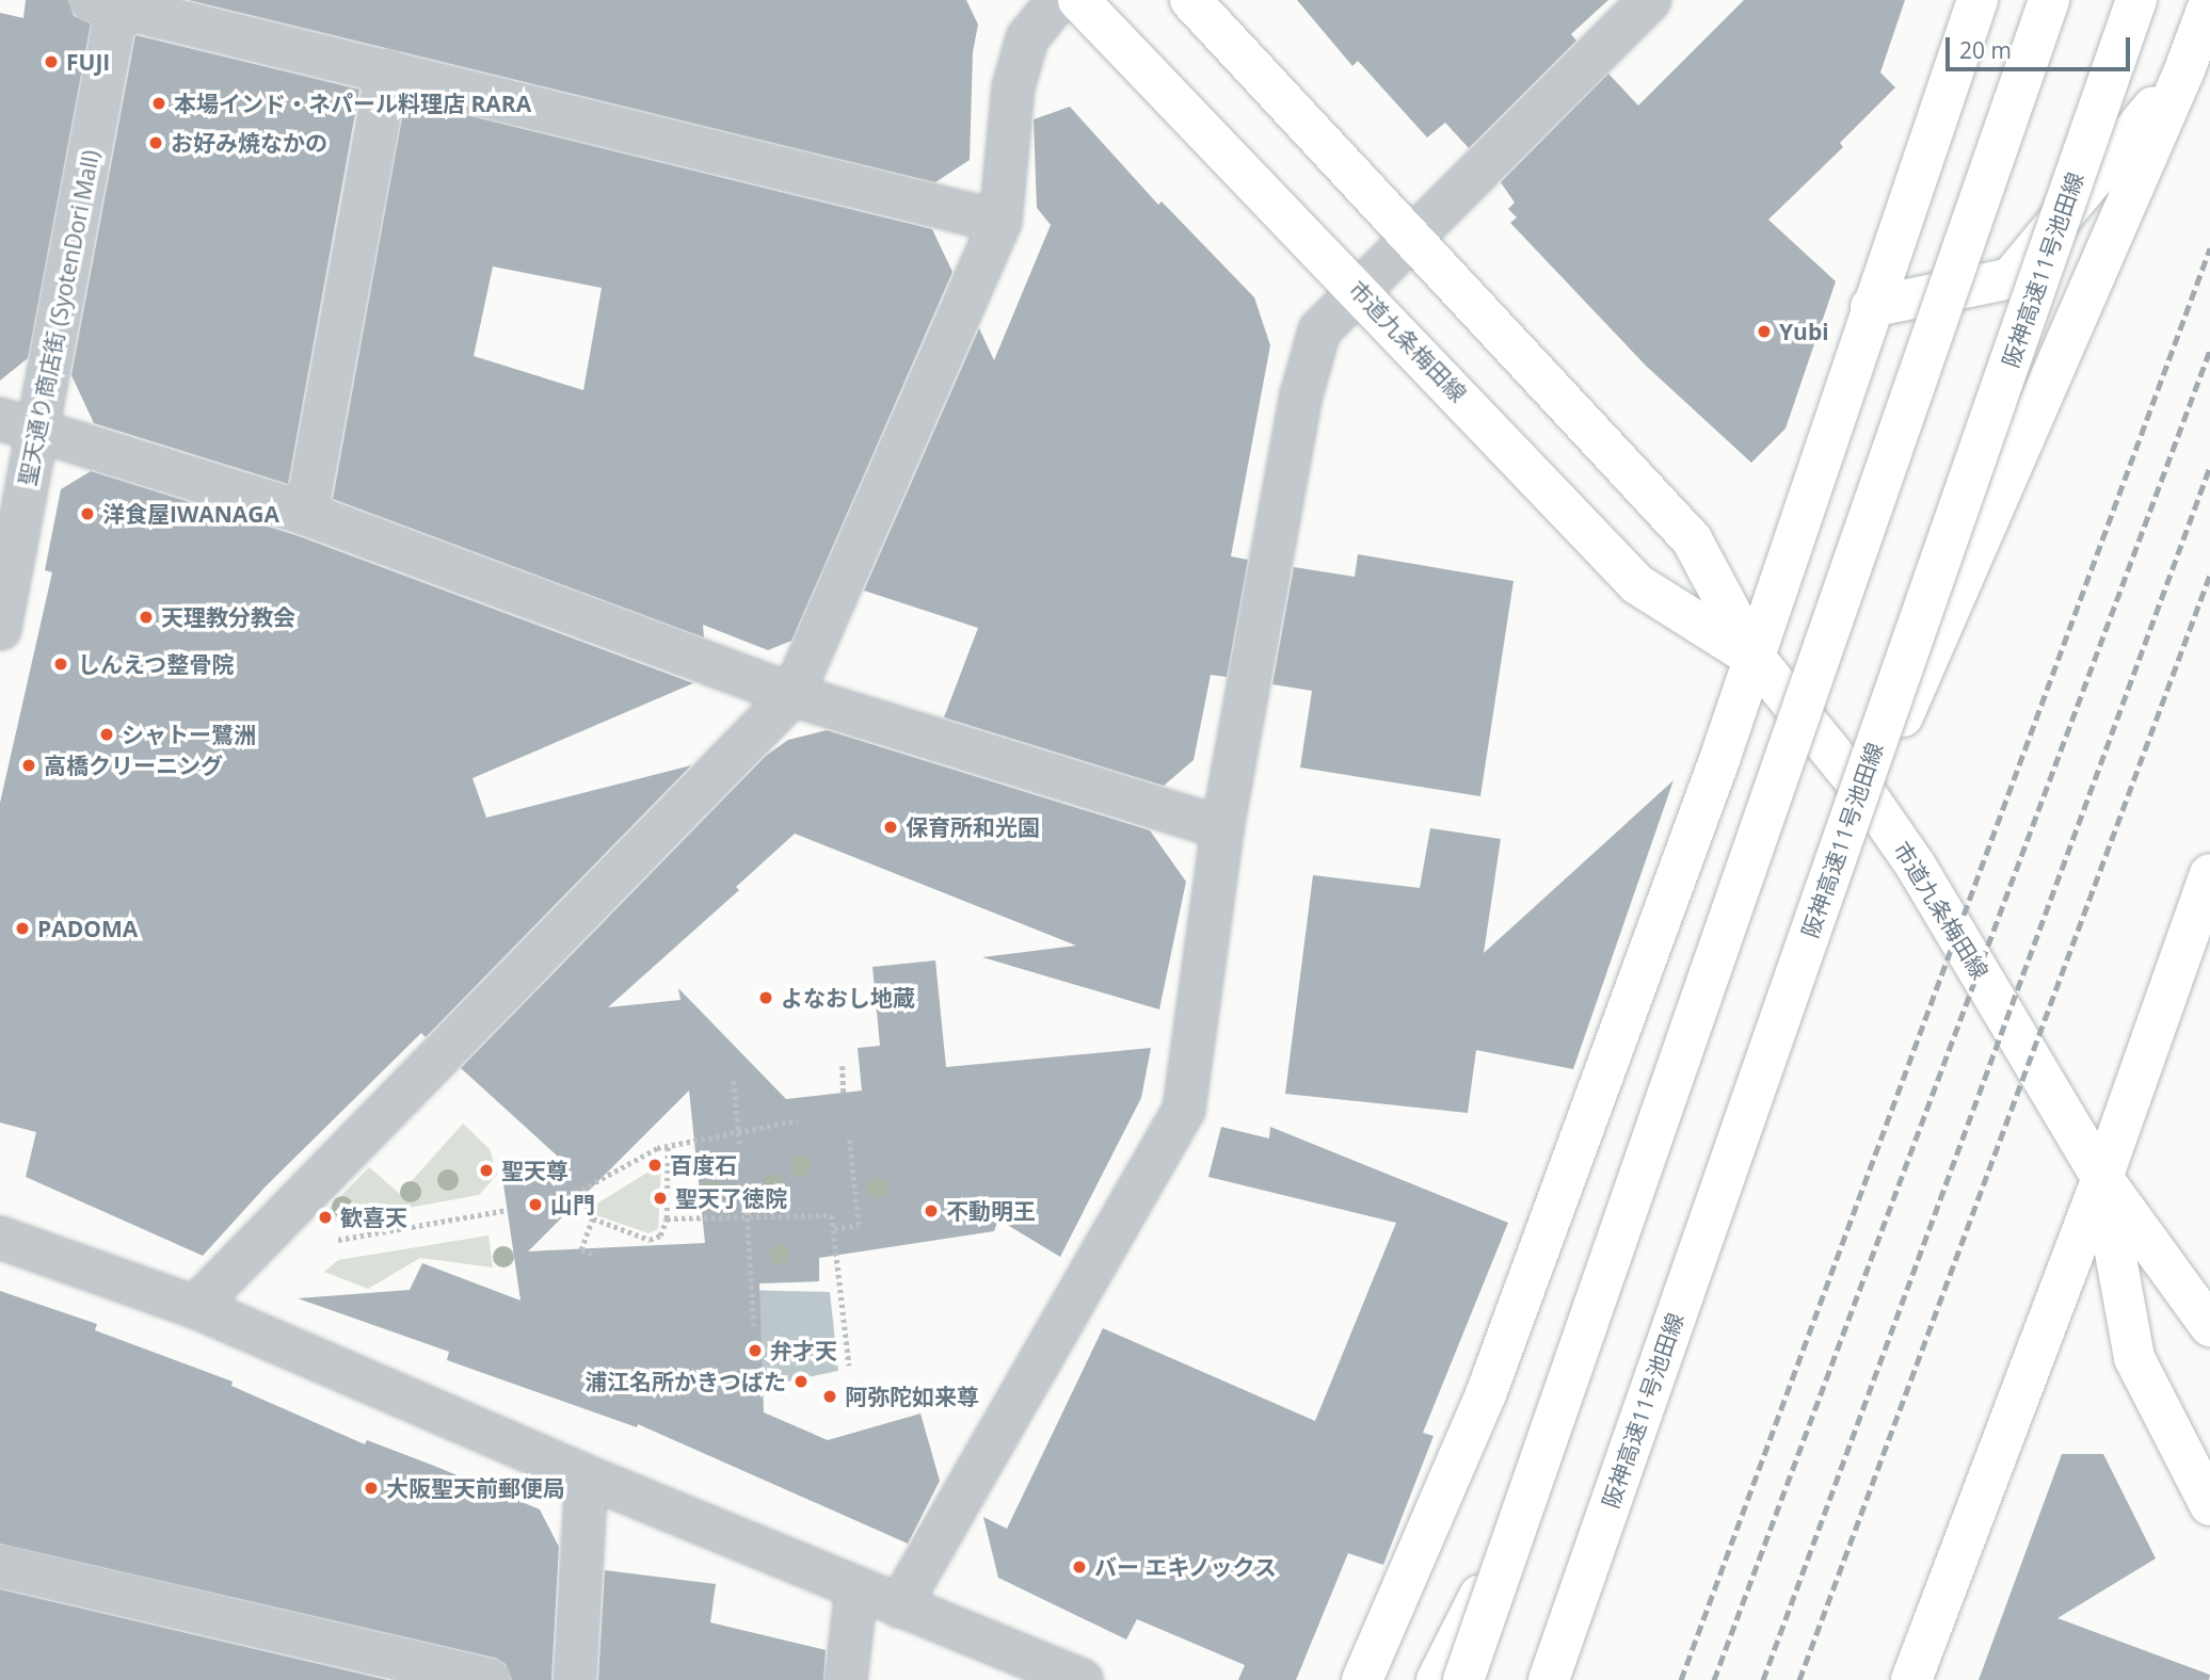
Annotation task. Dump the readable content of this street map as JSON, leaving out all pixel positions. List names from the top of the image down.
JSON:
{
  "streets": {
    "main road": ["阪神高速11号池田線", "市道九条梅田線"],
    "street": ["聖天通り商店街 (SyotenDori Mall)"]
  },
  "places": [
    "FUJI",
    "本場インド・ネパール料理店 RARA",
    "お好み焼なかの",
    "Yubi",
    "洋食屋IWANAGA",
    "天理教分教会",
    "しんえつ整骨院",
    "シャトー鷺洲",
    "高橋クリーニング",
    "保育所和光園",
    "PADOMA",
    "よなおし地蔵",
    "百度石",
    "聖天尊",
    "聖天了徳院",
    "山門",
    "不動明王",
    "歓喜天",
    "弁才天",
    "浦江名所かきつばた",
    "阿弥陀如来尊",
    "大阪聖天前郵便局",
    "バー エキノックス"
  ],
  "scale_bar": "20 m"
}
